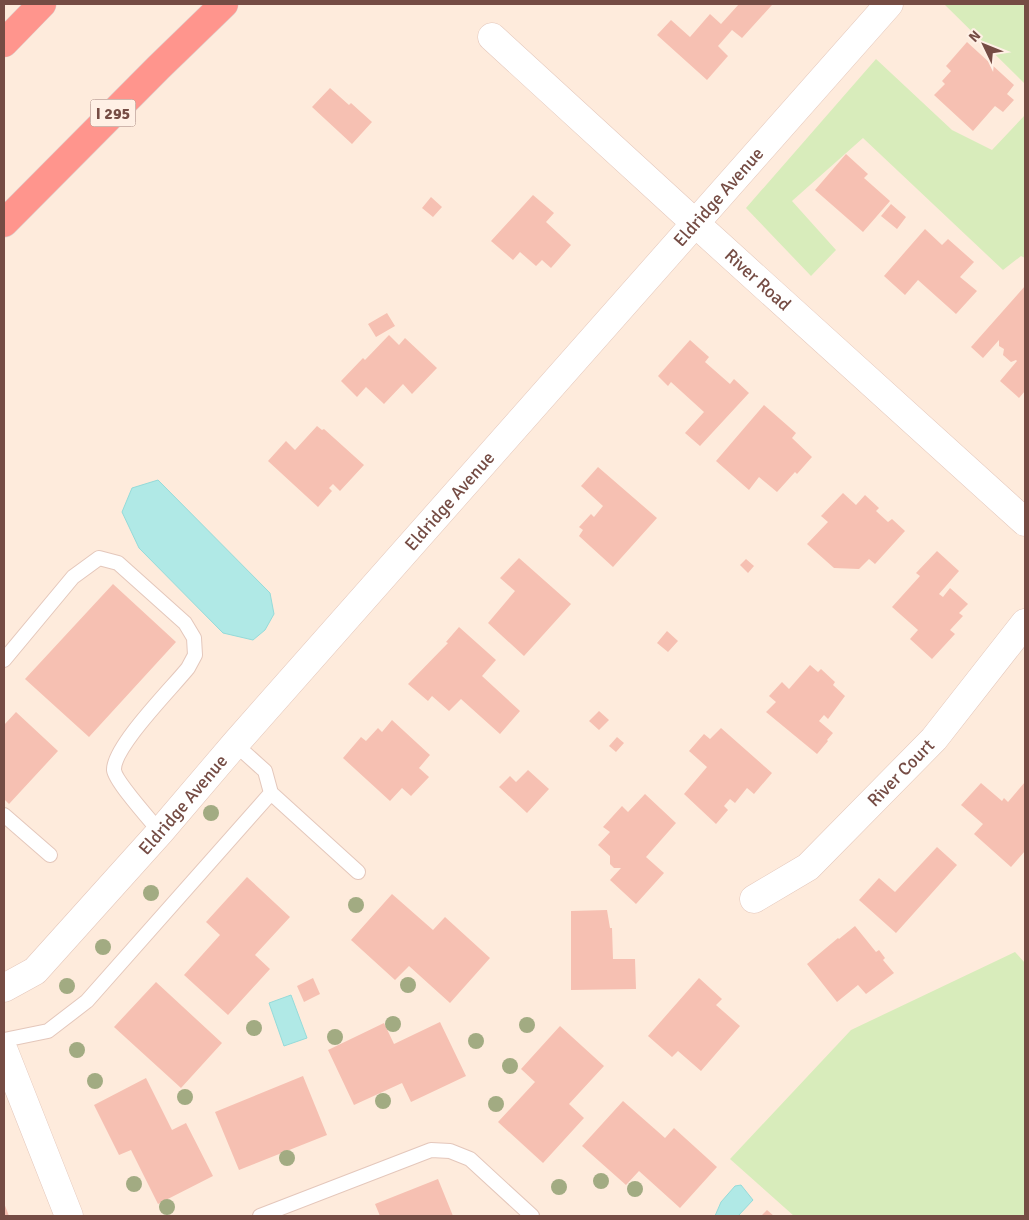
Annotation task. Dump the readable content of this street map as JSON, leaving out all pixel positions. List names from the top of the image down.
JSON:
{
  "streets": {
    "highway": ["I 295"],
    "street": ["Eldridge Avenue", "River Road", "River Court"]
  },
  "crossings": [
    ["Eldridge Avenue", "River Road"]
  ],
  "north": "top left"
}
